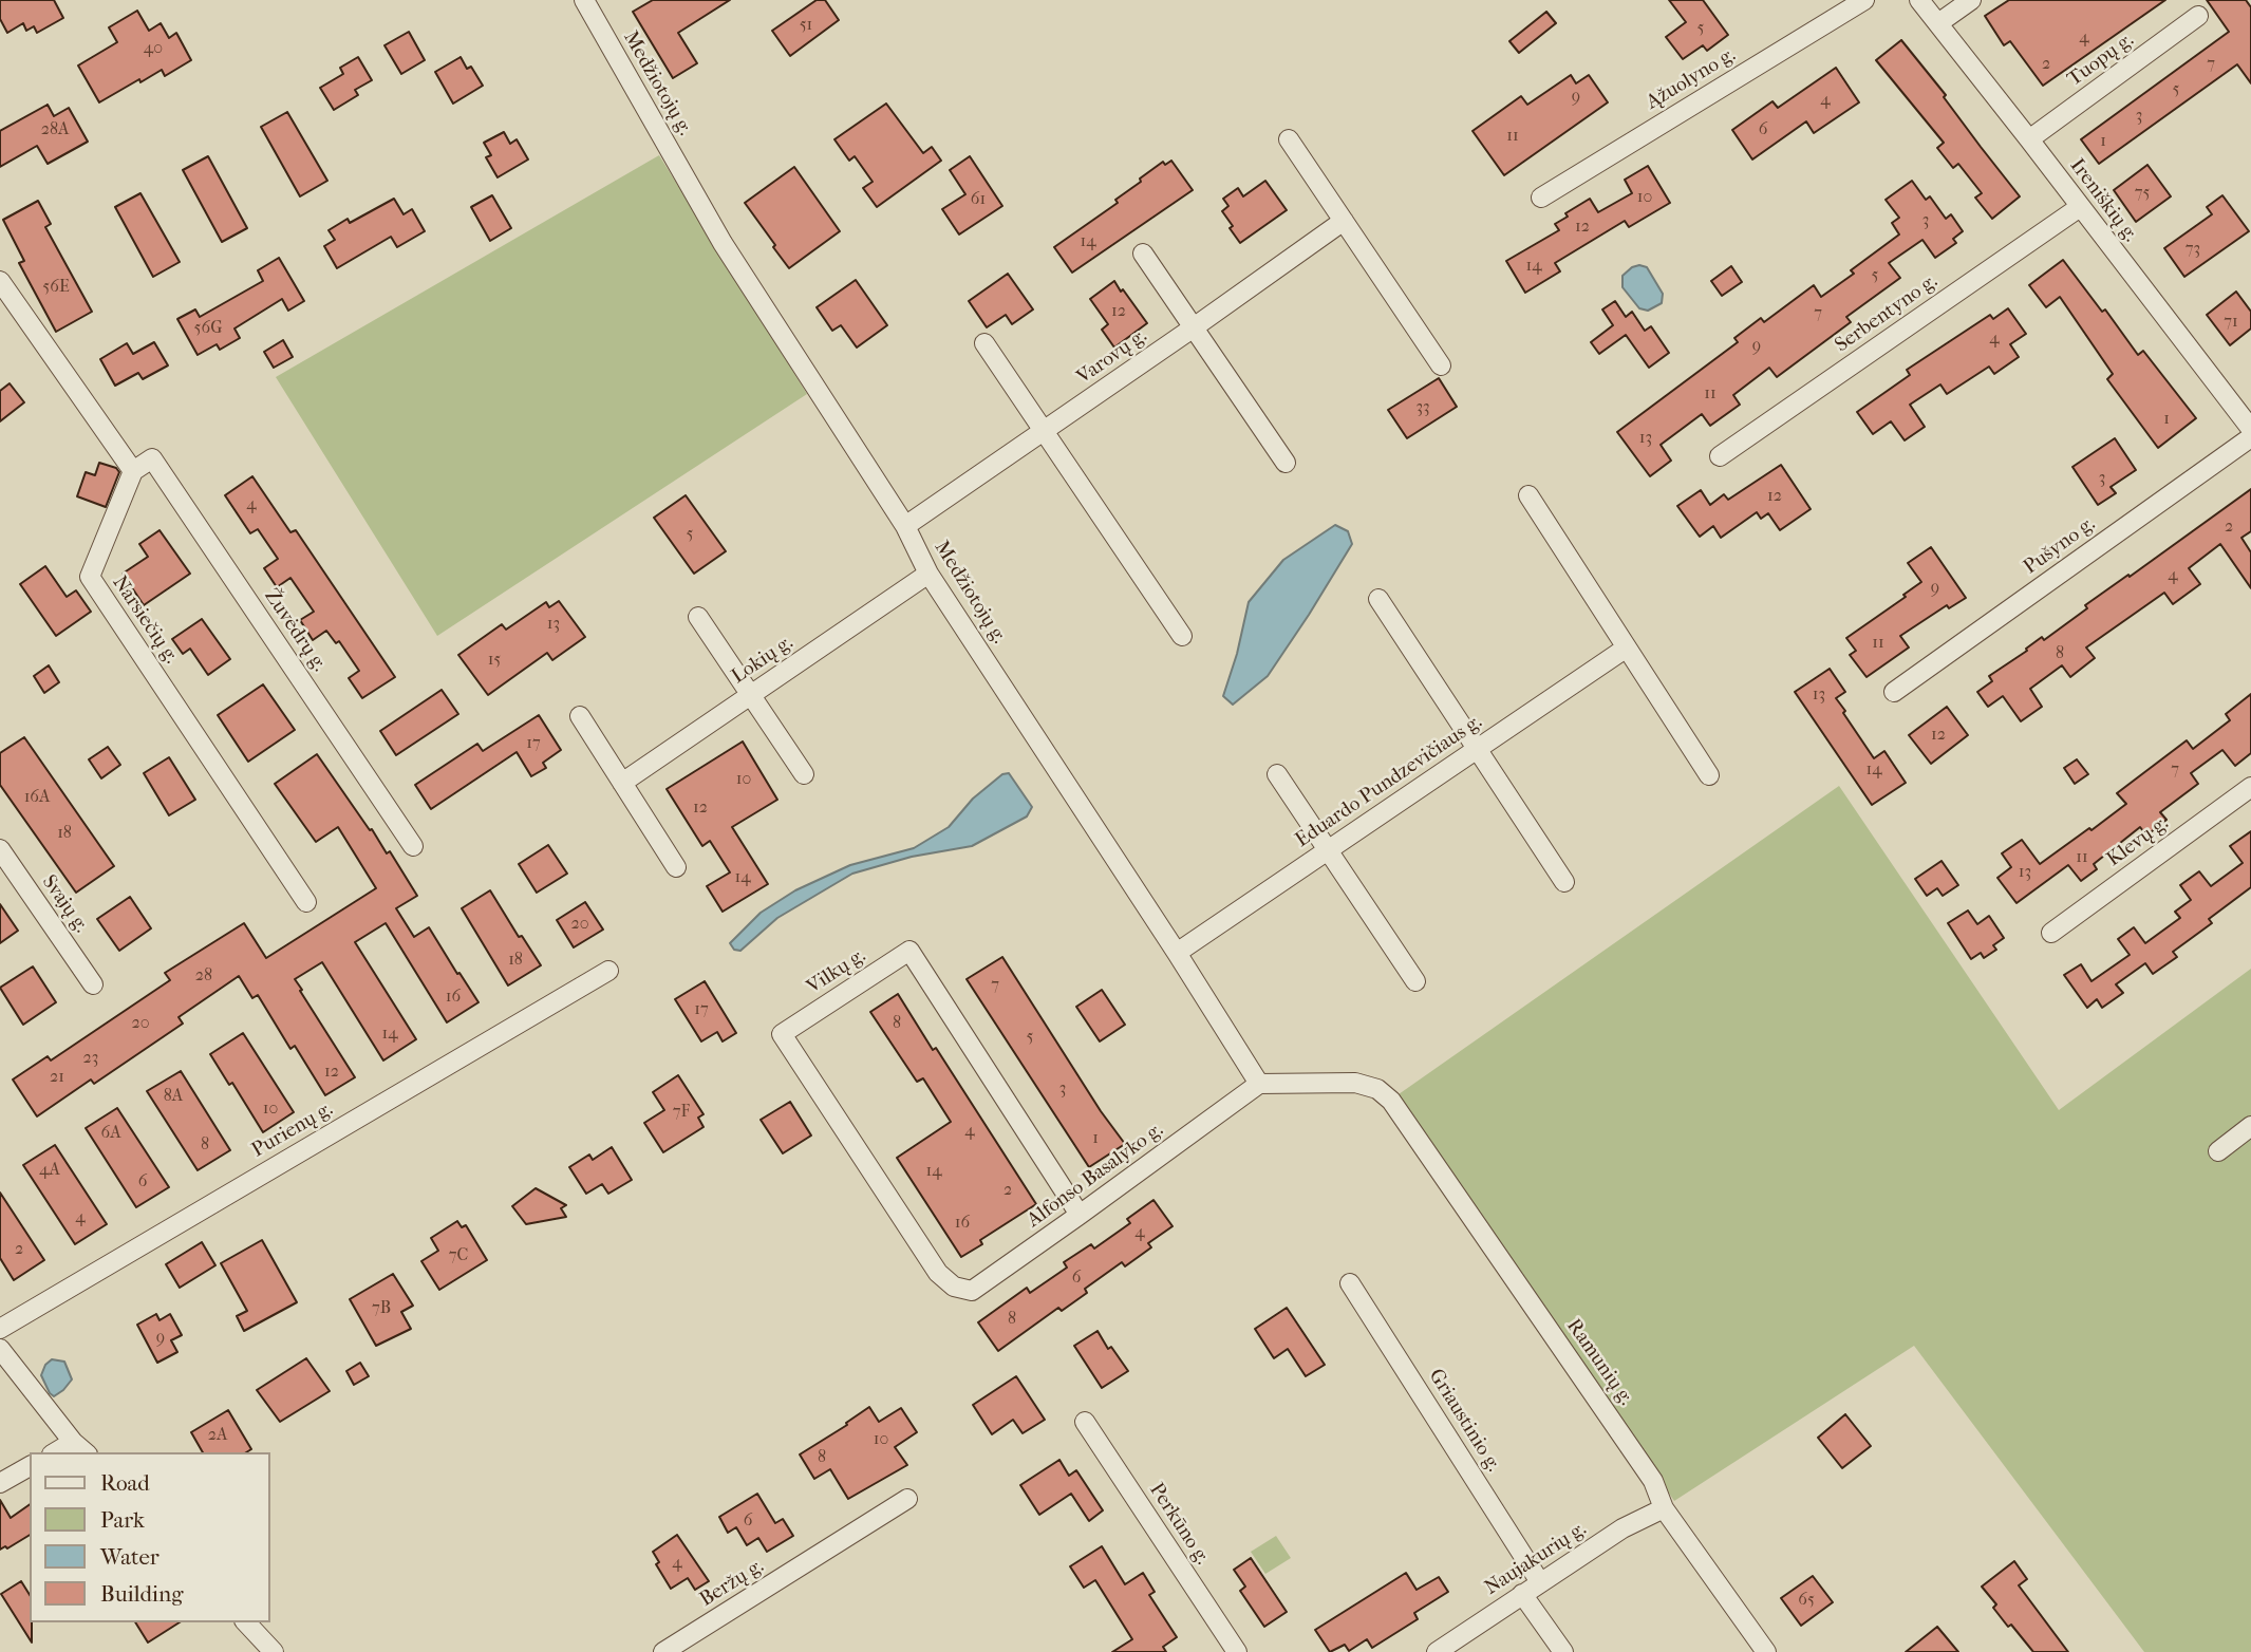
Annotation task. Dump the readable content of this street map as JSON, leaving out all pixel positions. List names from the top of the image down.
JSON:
{
  "streets": {
    "street": [
      "Tuopų g.",
      "Ąžuolyno g.",
      "Medžiotojų g.",
      "Ireniškių g.",
      "Serbentyno g.",
      "Varovų g.",
      "Pušyno g.",
      "Narsiečių g.",
      "Žuvėdrų g.",
      "Lokių g.",
      "Eduardo Pundzevičiaus g.",
      "Klevų g.",
      "Svajų g.",
      "Vilkų g.",
      "Purienų g.",
      "Alfonso Basalyko g.",
      "Ramunių g.",
      "Griaustinio g.",
      "Perkūno g.",
      "Naujakurių g.",
      "Beržų g."
    ]
  },
  "crossings": [
    ["Tuopų g.", "Ireniškių g."],
    ["Medžiotojų g.", "Varovų g."],
    ["Medžiotojų g.", "Lokių g."],
    ["Medžiotojų g.", "Eduardo Pundzevičiaus g."],
    ["Medžiotojų g.", "Alfonso Basalyko g."],
    ["Medžiotojų g.", "Ramunių g."],
    ["Ireniškių g.", "Serbentyno g."],
    ["Narsiečių g.", "Žuvėdrų g."],
    ["Vilkų g.", "Alfonso Basalyko g."],
    ["Alfonso Basalyko g.", "Ramunių g."],
    ["Ramunių g.", "Naujakurių g."],
    ["Griaustinio g.", "Naujakurių g."]
  ],
  "house_numbers": [
    "51",
    "5",
    "4",
    "40",
    "2",
    "7",
    "5",
    "9",
    "4",
    "3",
    "28A",
    "6",
    "11",
    "1",
    "75",
    "10",
    "61",
    "3",
    "12",
    "14",
    "73",
    "14",
    "5",
    "56E",
    "12",
    "7",
    "71",
    "56G",
    "4",
    "9",
    "11",
    "33",
    "1",
    "13",
    "3",
    "12",
    "4",
    "2",
    "5",
    "4",
    "9",
    "13",
    "11",
    "8",
    "15",
    "13",
    "12",
    "17",
    "14",
    "7",
    "10",
    "16A",
    "12",
    "18",
    "11",
    "13",
    "14",
    "20",
    "18",
    "28",
    "7",
    "16",
    "17",
    "20",
    "8",
    "14",
    "5",
    "23",
    "12",
    "21",
    "3",
    "8A",
    "10",
    "7F",
    "4",
    "6A",
    "1",
    "8",
    "4A",
    "14",
    "6",
    "2",
    "4",
    "16",
    "4",
    "2",
    "7C",
    "6",
    "7B",
    "8",
    "9",
    "2A",
    "10",
    "8",
    "6",
    "4",
    "65"
  ],
  "legend": [
    "Road",
    "Park",
    "Water",
    "Building"
  ]
}
